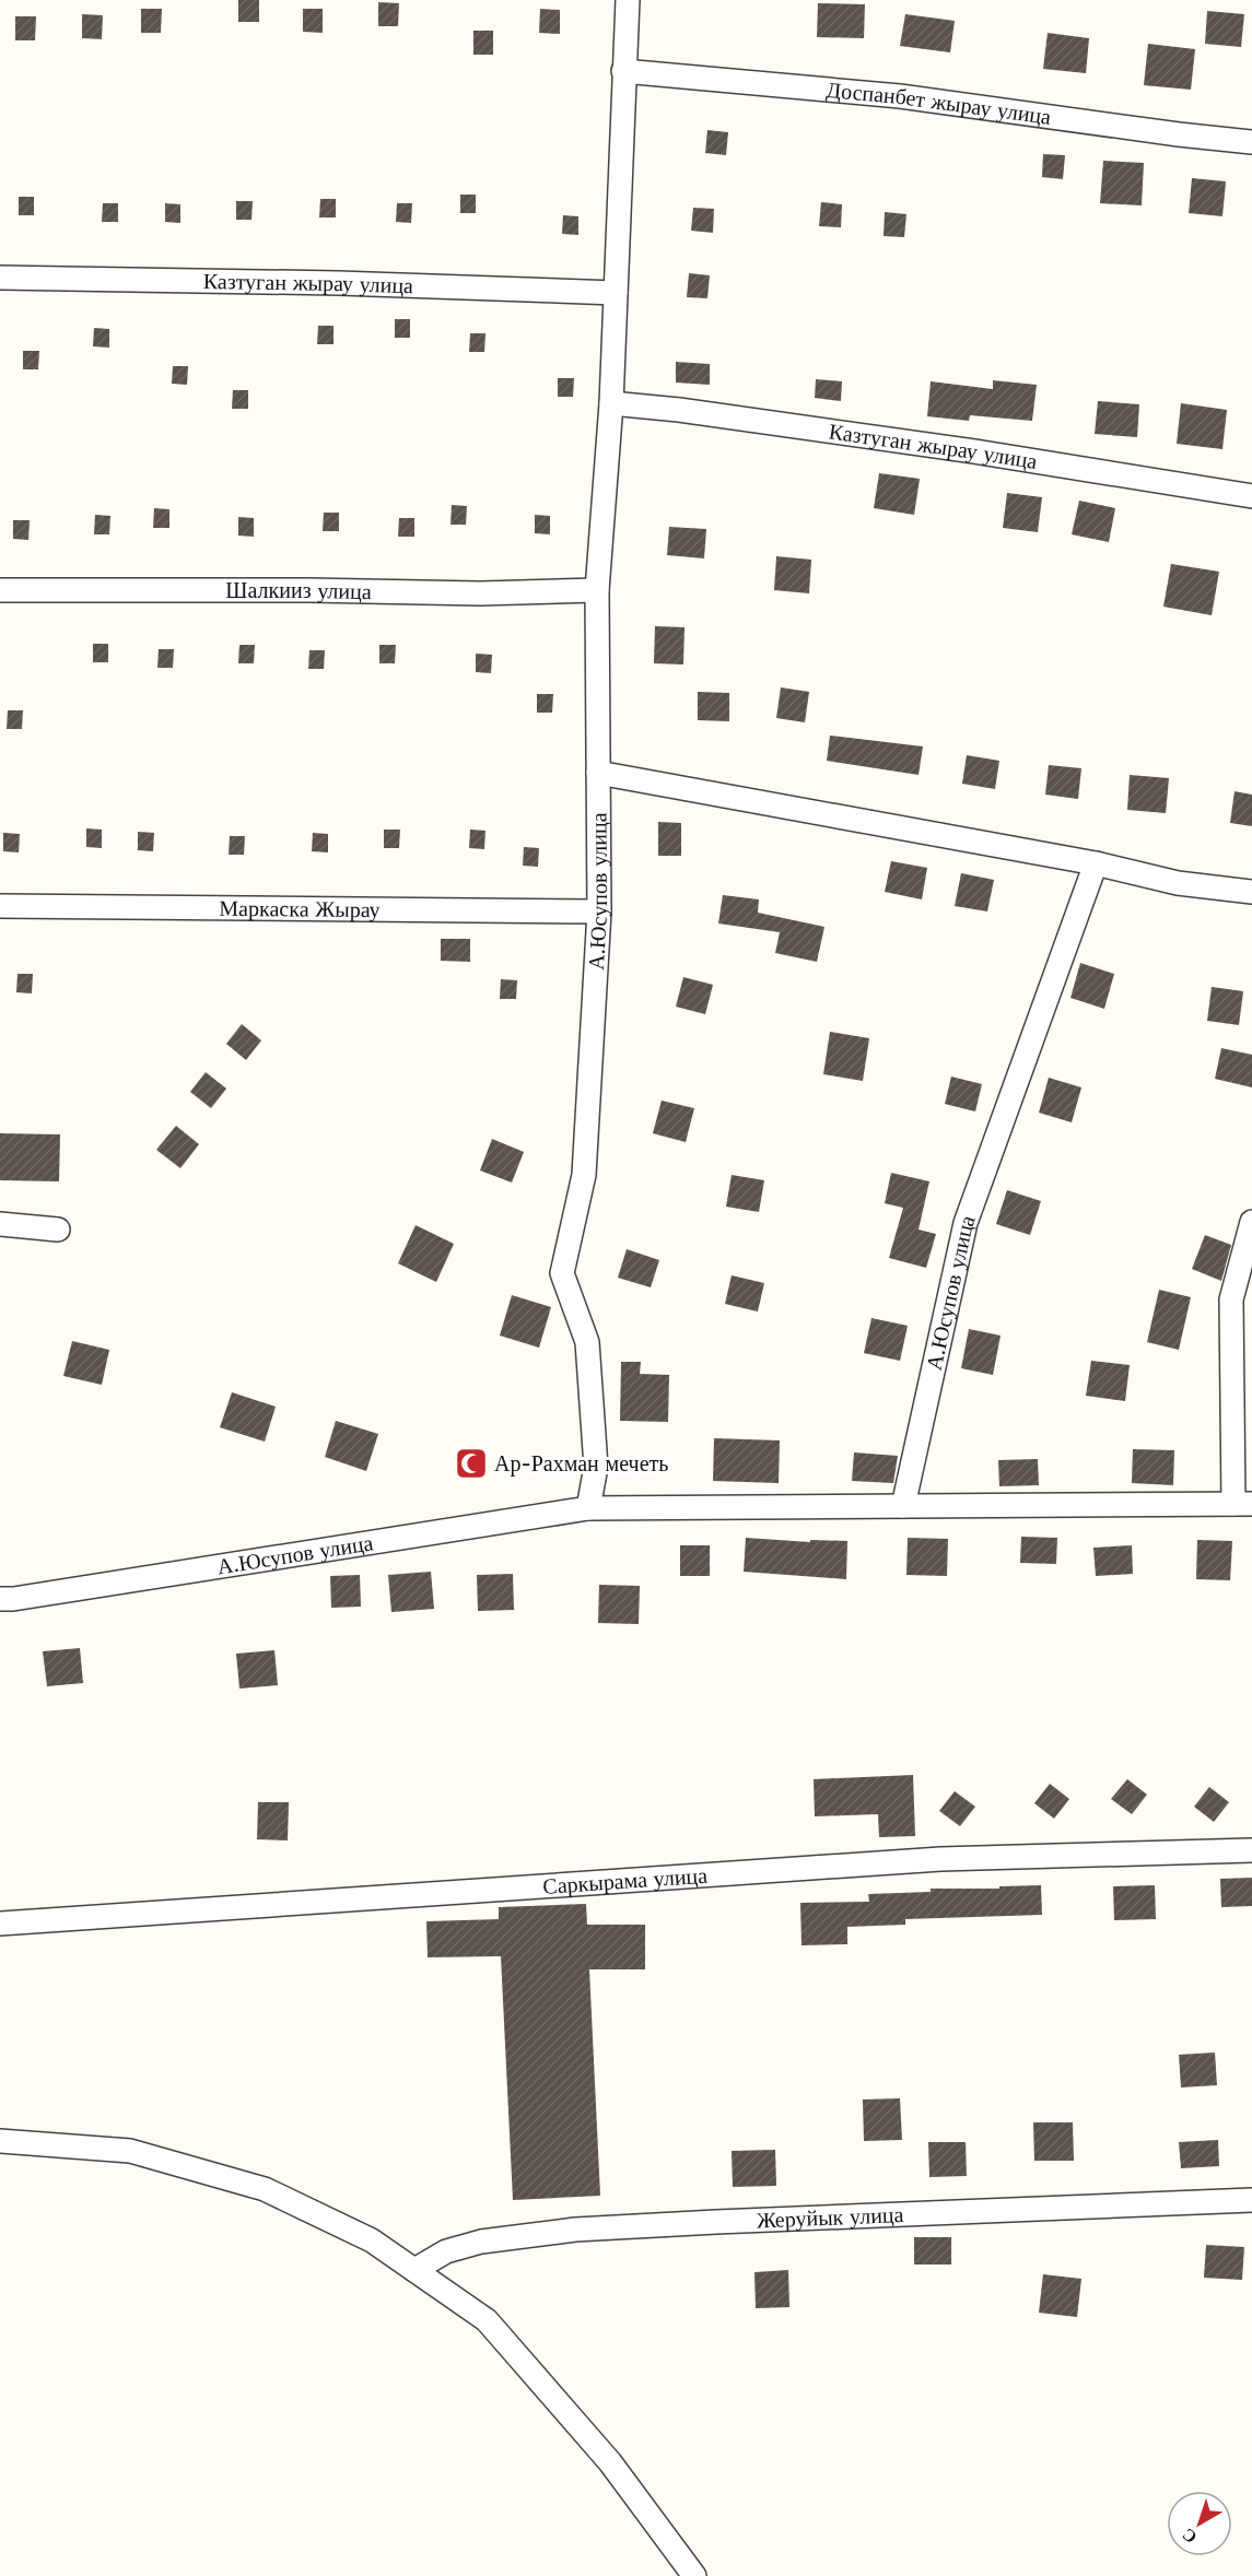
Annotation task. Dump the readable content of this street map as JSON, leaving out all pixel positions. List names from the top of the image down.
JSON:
{
  "streets": {
    "street": [
      "Доспанбет жырау улица",
      "Казтуган жырау улица",
      "Шалкииз улица",
      "А.Юсупов улица",
      "Маркаска Жырау",
      "Саркырама улица",
      "Жеруйык улица"
    ]
  },
  "crossings": [
    ["Доспанбет жырау улица", "А.Юсупов улица"],
    ["Казтуган жырау улица", "А.Юсупов улица"],
    ["Шалкииз улица", "А.Юсупов улица"],
    ["А.Юсупов улица", "Маркаска Жырау"]
  ],
  "places": {
    "mosque": ["Ар-Рахман мечеть"]
  },
  "north": "bottom left"
}
